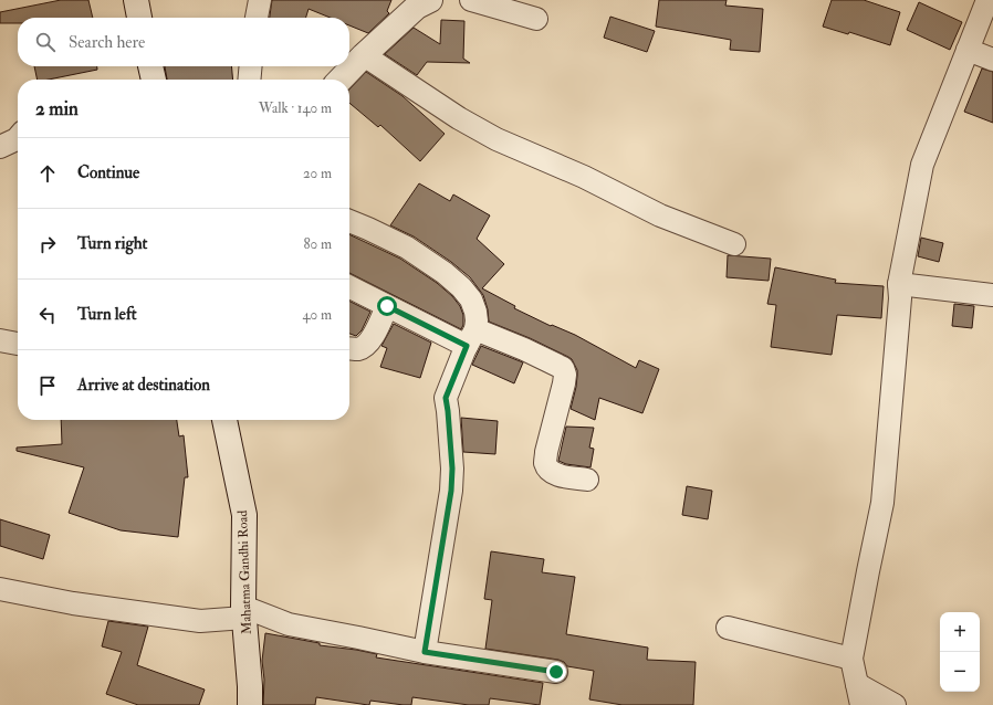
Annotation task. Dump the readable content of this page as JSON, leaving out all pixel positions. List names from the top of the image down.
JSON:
{
  "streets": {
    "main road": ["Mahatma Gandhi Road"]
  },
  "page": {
    "search": "Search here",
    "heading": ["2 min", "Walk · 140 m"],
    "list": [
      ["Continue", "20 m"],
      ["Turn right", "80 m"],
      ["Turn left", "40 m"],
      "Arrive at destination"
    ],
    "map_buttons": ["+", "−"]
  }
}
